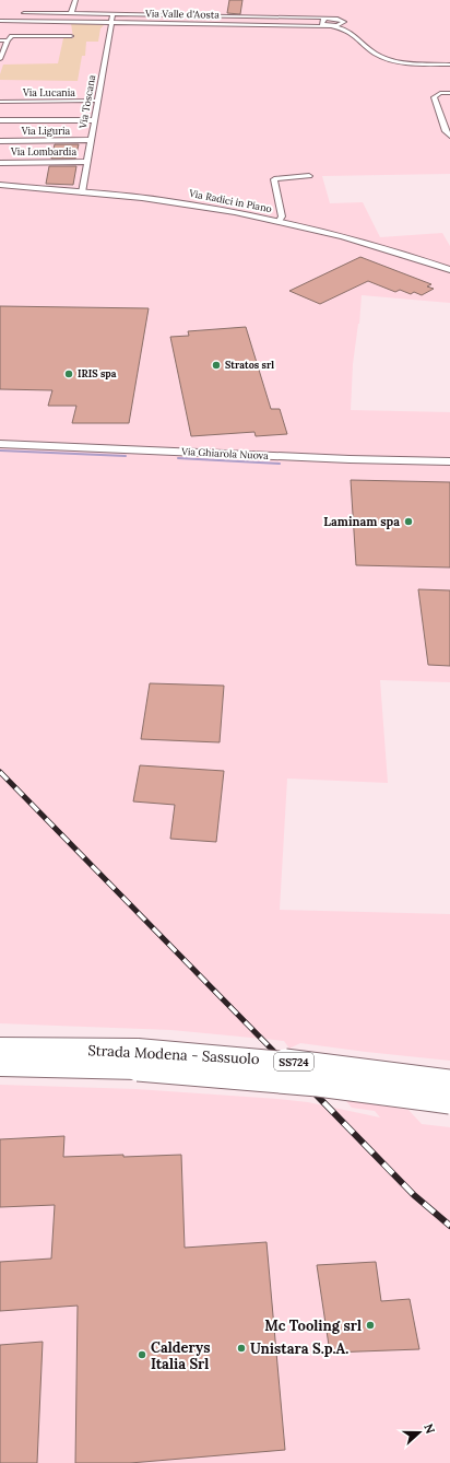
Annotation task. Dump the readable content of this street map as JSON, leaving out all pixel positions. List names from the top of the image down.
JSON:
{
  "streets": {
    "highway": ["Strada Modena - Sassuolo", "SS724"],
    "street": [
      "Via Valle d'Aosta",
      "Via Lucania",
      "Via Toscana",
      "Via Liguria",
      "Via Lombardia",
      "Via Radici in Piano",
      "Via Ghiarola Nuova"
    ]
  },
  "crossings": [
    ["Via Valle d'Aosta", "Via Toscana"],
    ["Via Lucania", "Via Toscana"],
    ["Via Toscana", "Via Liguria"],
    ["Via Toscana", "Via Lombardia"],
    ["Via Toscana", "Via Radici in Piano"]
  ],
  "places": [
    "Stratos srl",
    "IRIS spa",
    "Laminam spa",
    "Mc Tooling srl",
    "Unistara S.p.A.",
    "Calderys Italia Srl"
  ],
  "north": "right"
}
